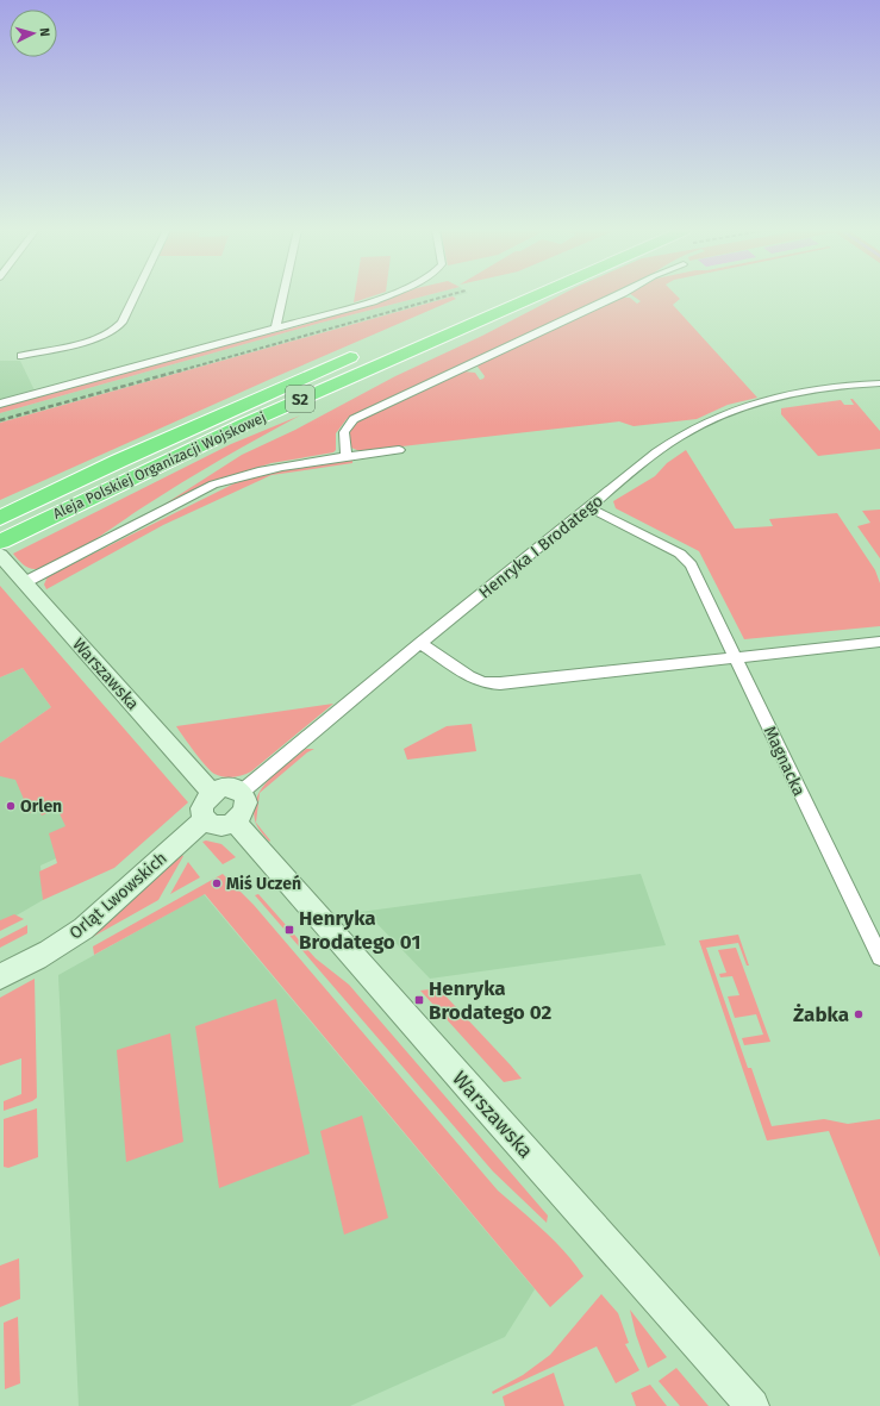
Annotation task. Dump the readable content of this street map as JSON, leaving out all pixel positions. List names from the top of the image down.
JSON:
{
  "streets": {
    "highway": ["S2", "Aleja Polskiej Organizacji Wojskowej"],
    "street": [
      "Henryka I Brodatego",
      "Warszawska",
      "Magnacka",
      "Orląt Lwowskich"
    ]
  },
  "crossings": [
    ["Henryka I Brodatego", "Warszawska"],
    ["Henryka I Brodatego", "Magnacka"],
    ["Henryka I Brodatego", "Orląt Lwowskich"],
    ["Warszawska", "Orląt Lwowskich"]
  ],
  "places": {
    "other": ["Orlen", "Miś Uczeń", "Żabka"],
    "transit": ["Henryka Brodatego 01", "Henryka Brodatego 02"]
  },
  "north": "right"
}
